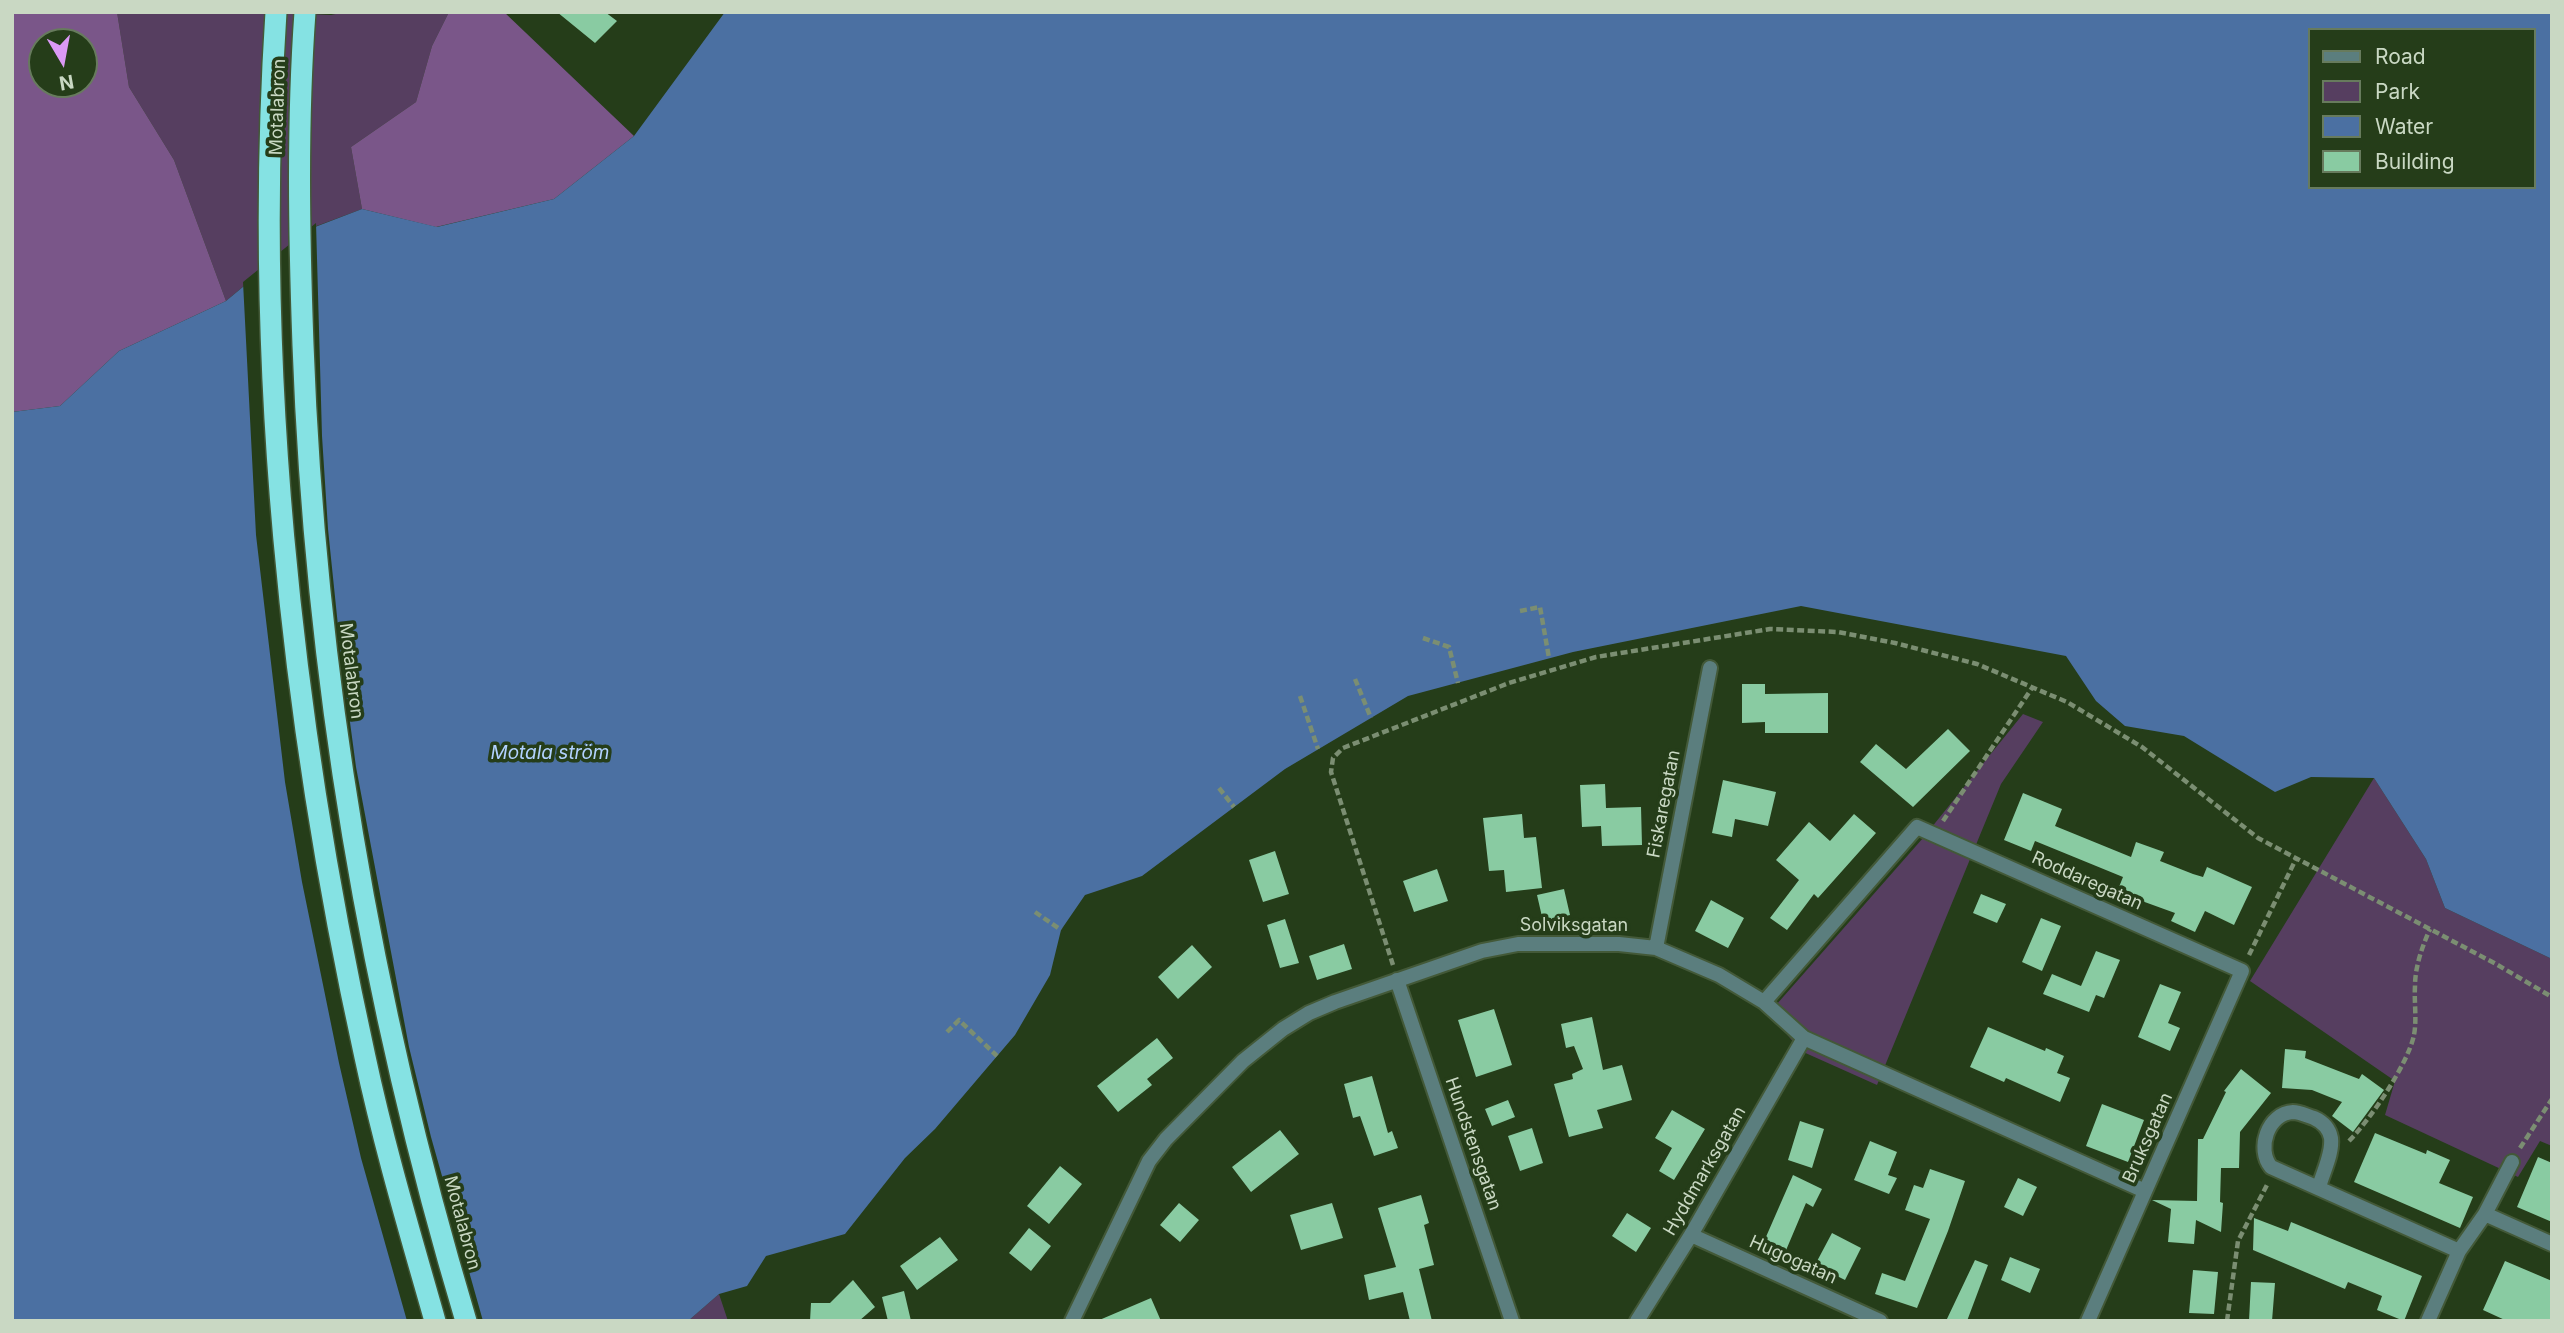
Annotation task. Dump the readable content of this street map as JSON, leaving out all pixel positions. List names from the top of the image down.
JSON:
{
  "streets": {
    "highway": ["Motalabron"],
    "street": [
      "Fiskaregatan",
      "Roddaregatan",
      "Solviksgatan",
      "Bruksgatan",
      "Hundstensgatan",
      "Hyddmarksgatan",
      "Hugogatan"
    ]
  },
  "crossings": [
    ["Fiskaregatan", "Solviksgatan"],
    ["Roddaregatan", "Solviksgatan"],
    ["Roddaregatan", "Bruksgatan"],
    ["Solviksgatan", "Bruksgatan"],
    ["Solviksgatan", "Hundstensgatan"],
    ["Solviksgatan", "Hyddmarksgatan"],
    ["Hyddmarksgatan", "Hugogatan"]
  ],
  "water": ["Motala ström"],
  "legend": [
    "Road",
    "Park",
    "Water",
    "Building"
  ],
  "north": "bottom"
}
